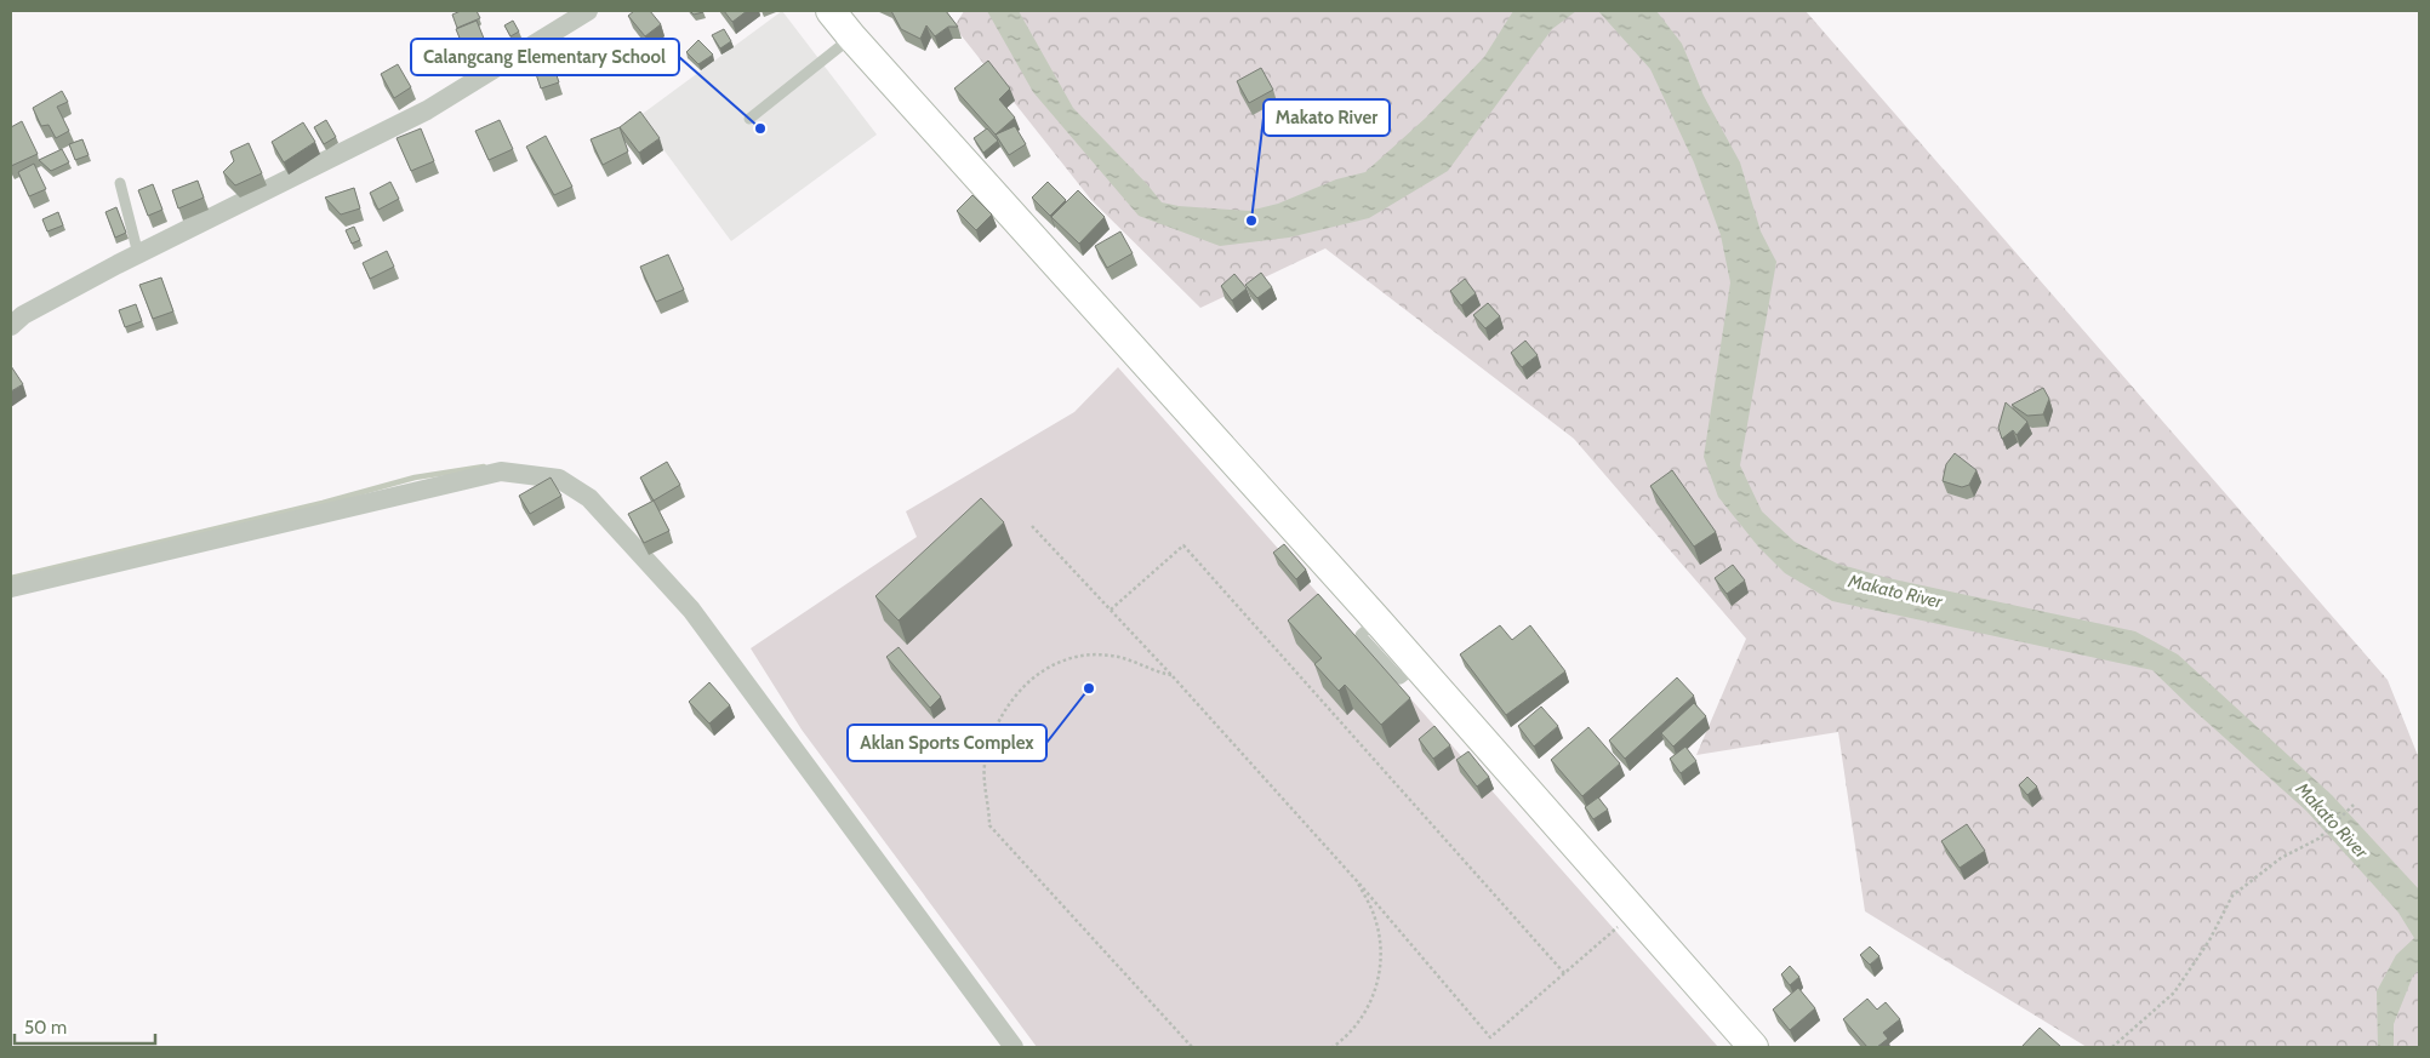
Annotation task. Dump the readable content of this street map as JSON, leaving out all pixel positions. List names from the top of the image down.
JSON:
{
  "water": ["Makato River"],
  "places": ["Calangcang Elementary School", "Makato River", "Aklan Sports Complex"],
  "scale_bar": "50 m"
}
